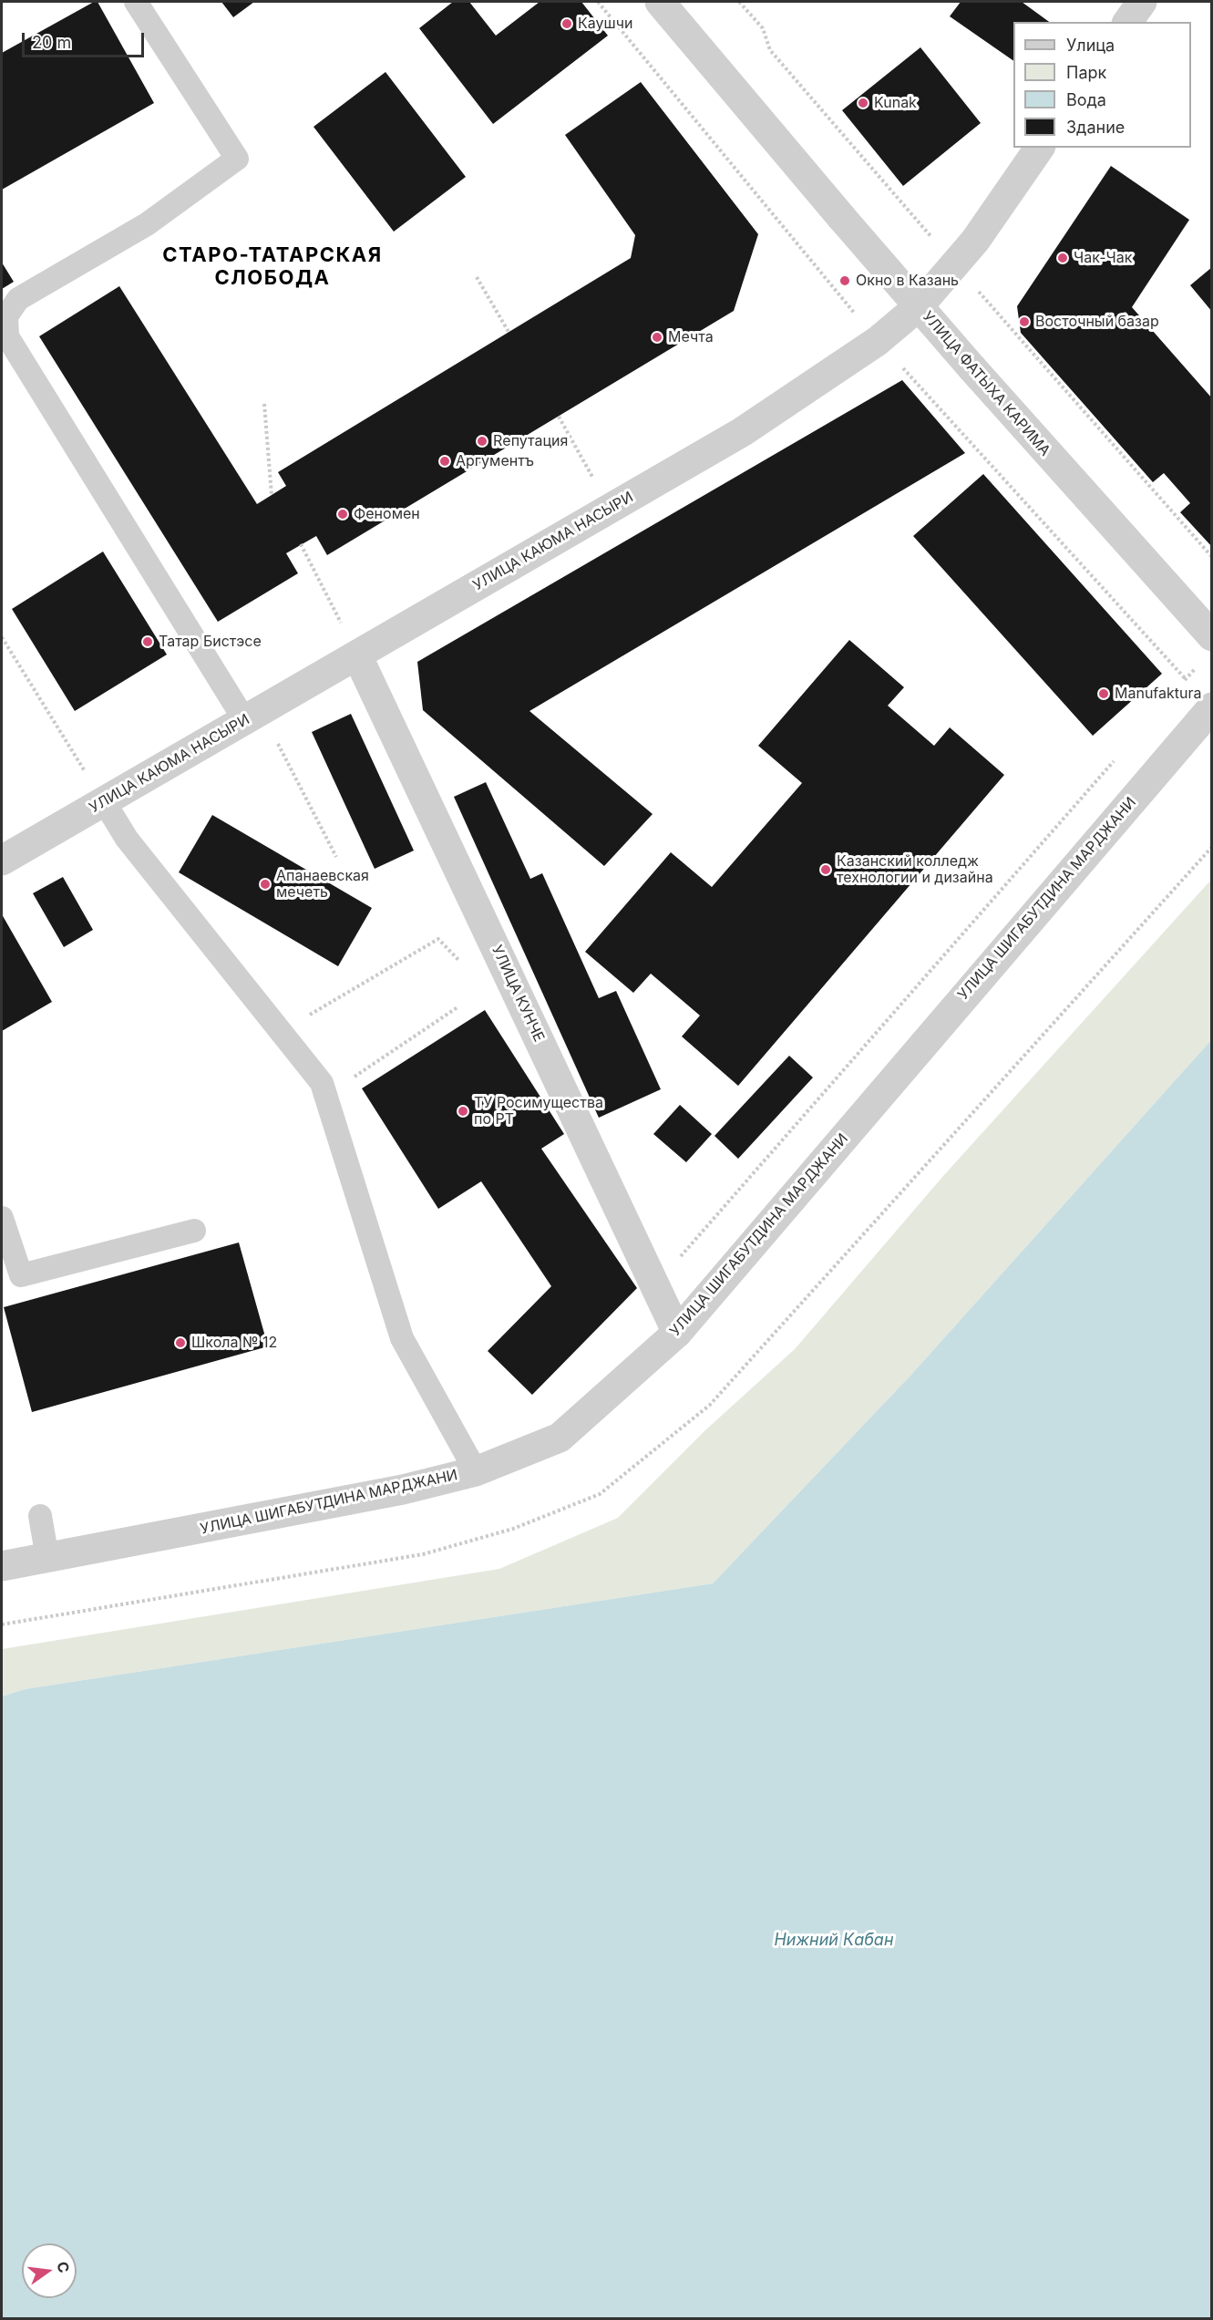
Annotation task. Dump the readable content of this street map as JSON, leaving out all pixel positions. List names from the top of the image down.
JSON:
{
  "streets": {
    "street": [
      "УЛИЦА ФАТЫХА КАРИМА",
      "УЛИЦА КАЮМА НАСЫРИ",
      "УЛИЦА ШИГАБУТДИНА МАРДЖАНИ",
      "УЛИЦА КУНЧЕ"
    ]
  },
  "crossings": [
    ["УЛИЦА ФАТЫХА КАРИМА", "УЛИЦА КАЮМА НАСЫРИ"],
    ["УЛИЦА КАЮМА НАСЫРИ", "УЛИЦА КУНЧЕ"],
    ["УЛИЦА ШИГАБУТДИНА МАРДЖАНИ", "УЛИЦА КУНЧЕ"]
  ],
  "districts": ["СТАРО-ТАТАРСКАЯ СЛОБОДА"],
  "water": ["Нижний Кабан"],
  "places": [
    "Каушчи",
    "Kunak",
    "Чак-Чак",
    "Окно в Казань",
    "Восточный базар",
    "Мечта",
    "Rепутация",
    "Аргументъ",
    "Феномен",
    "Татар Бистэсе",
    "Manufaktura",
    "Казанский колледж технологии и дизайна",
    "Апанаевская мечеть",
    "ТУ Росимущества по РТ",
    "Школа № 12"
  ],
  "legend": [
    "Улица",
    "Парк",
    "Вода",
    "Здание"
  ],
  "scale_bar": "20 m",
  "north": "right"
}
